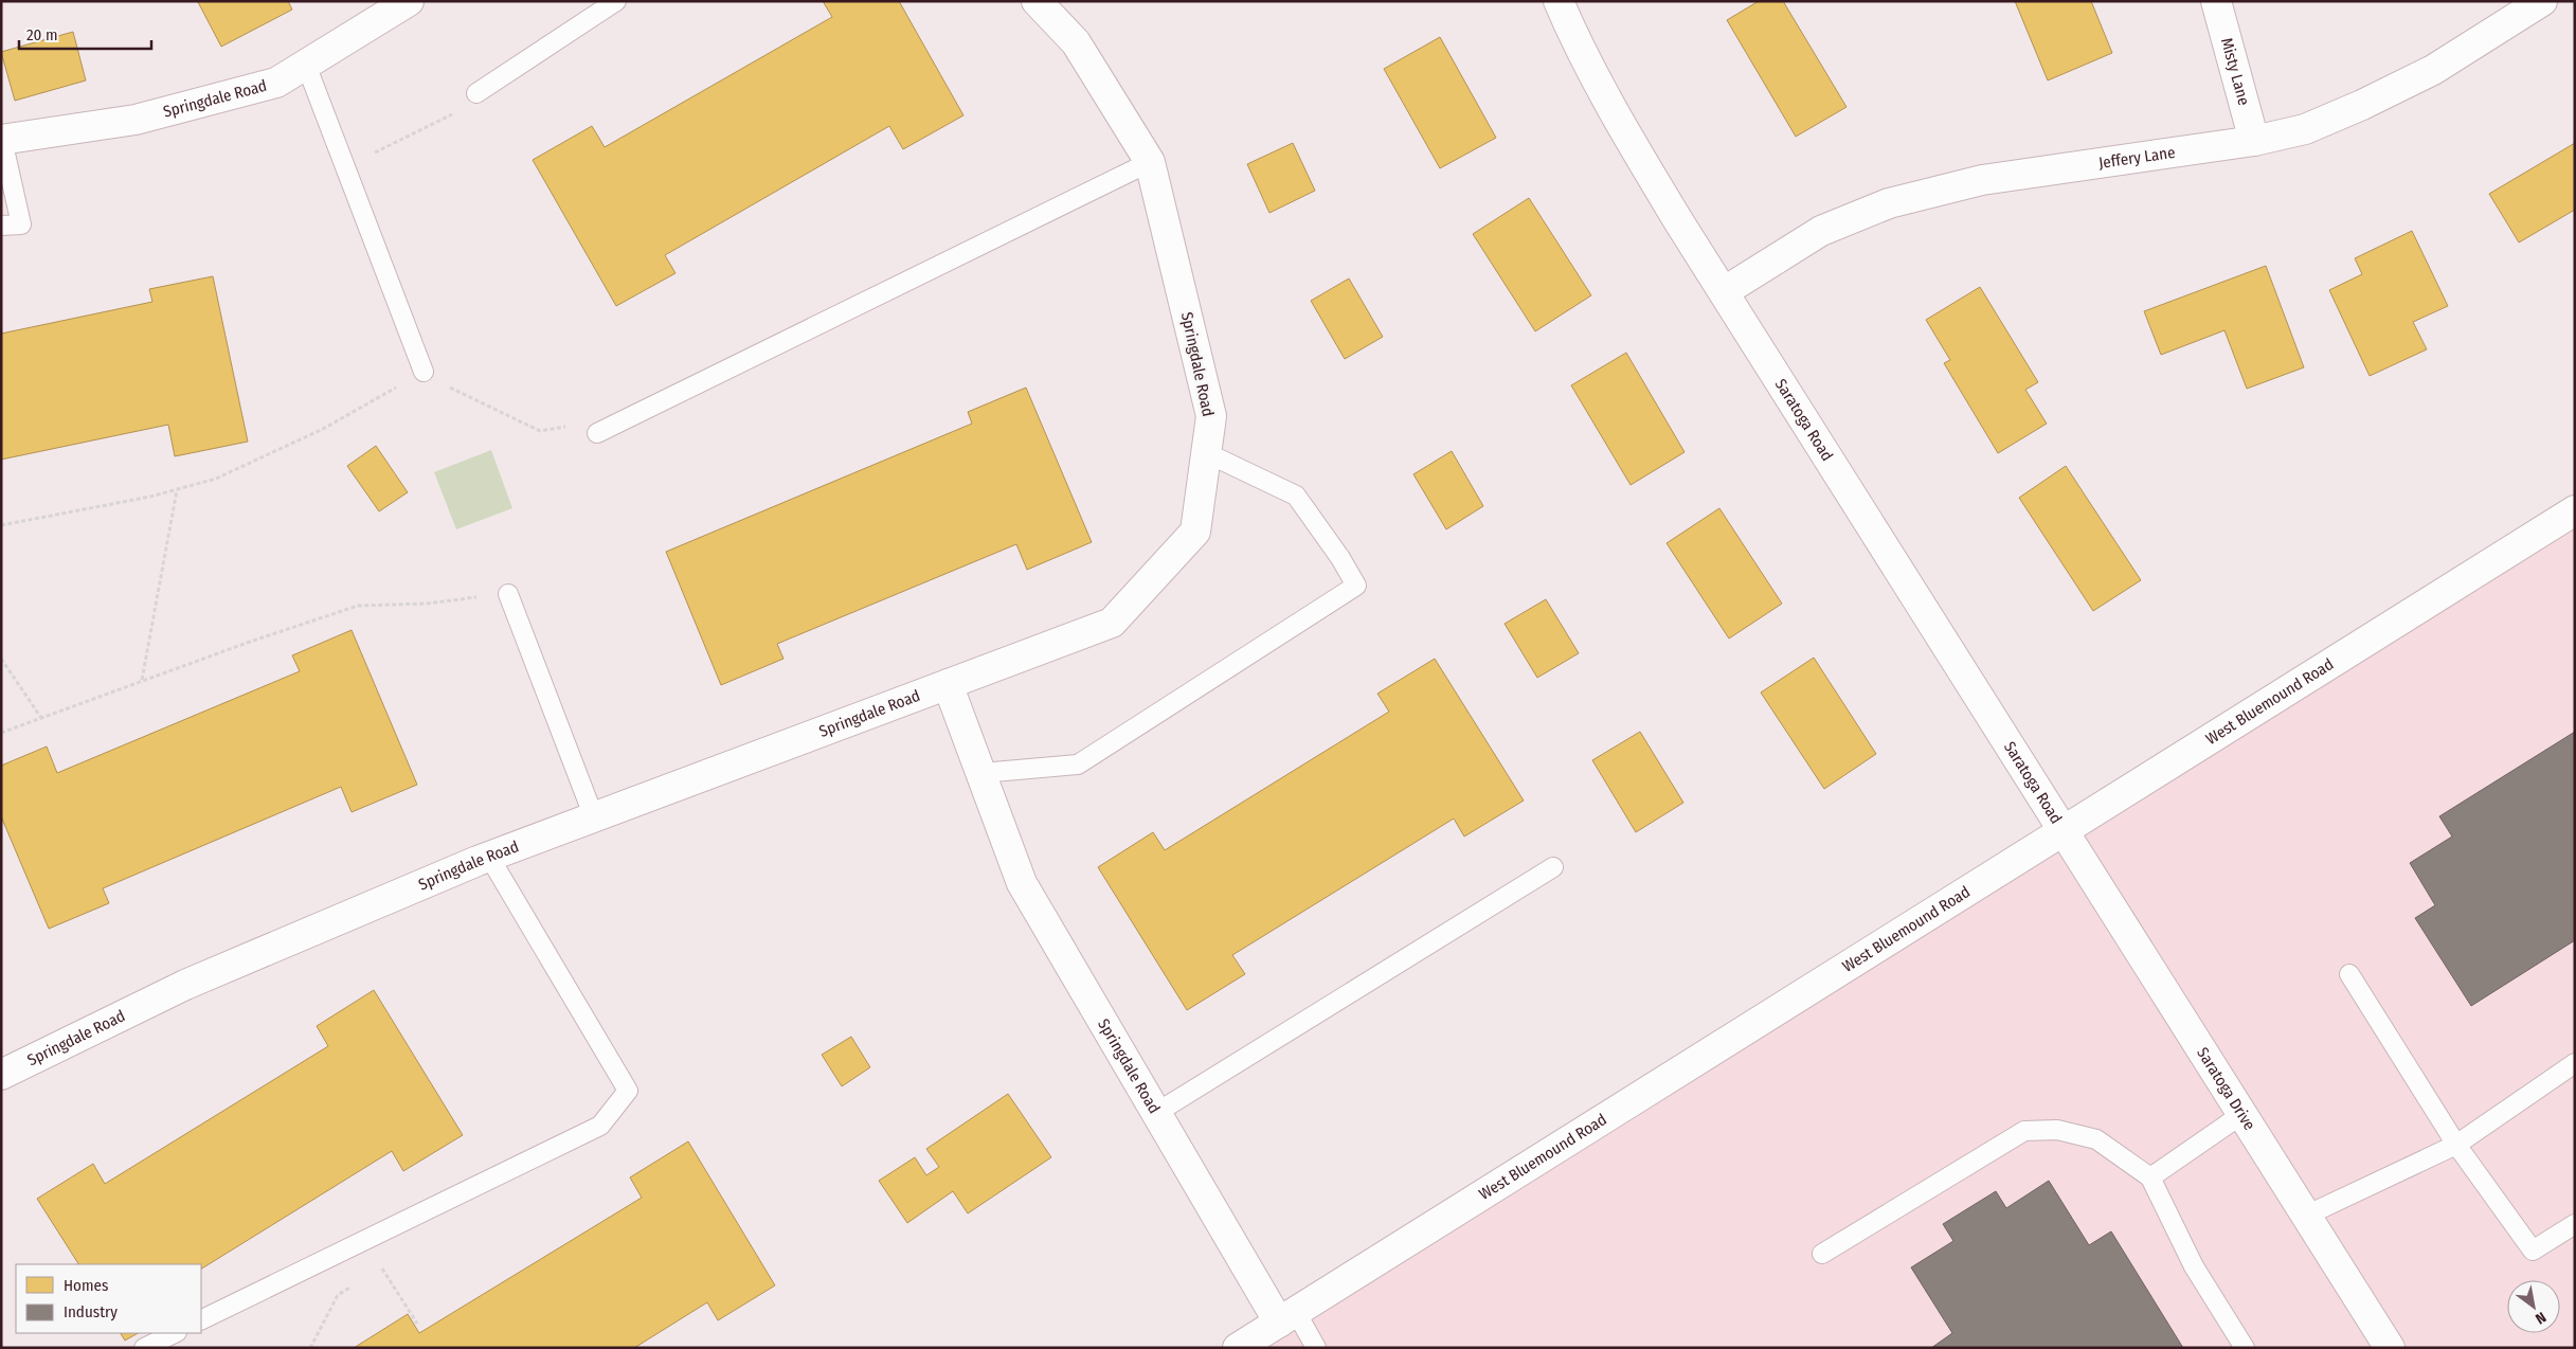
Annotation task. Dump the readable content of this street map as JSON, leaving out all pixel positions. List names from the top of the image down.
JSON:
{
  "streets": {
    "street": [
      "Misty Lane",
      "Springdale Road",
      "Jeffery Lane",
      "Saratoga Road",
      "West Bluemound Road",
      "Saratoga Drive"
    ]
  },
  "crossings": [
    ["Misty Lane", "Jeffery Lane"],
    ["Springdale Road", "West Bluemound Road"],
    ["Jeffery Lane", "Saratoga Road"],
    ["Saratoga Road", "West Bluemound Road"],
    ["Saratoga Road", "Saratoga Drive"],
    ["West Bluemound Road", "Saratoga Drive"]
  ],
  "legend": ["Homes", "Industry"],
  "scale_bar": "20 m",
  "north": "bottom right"
}
